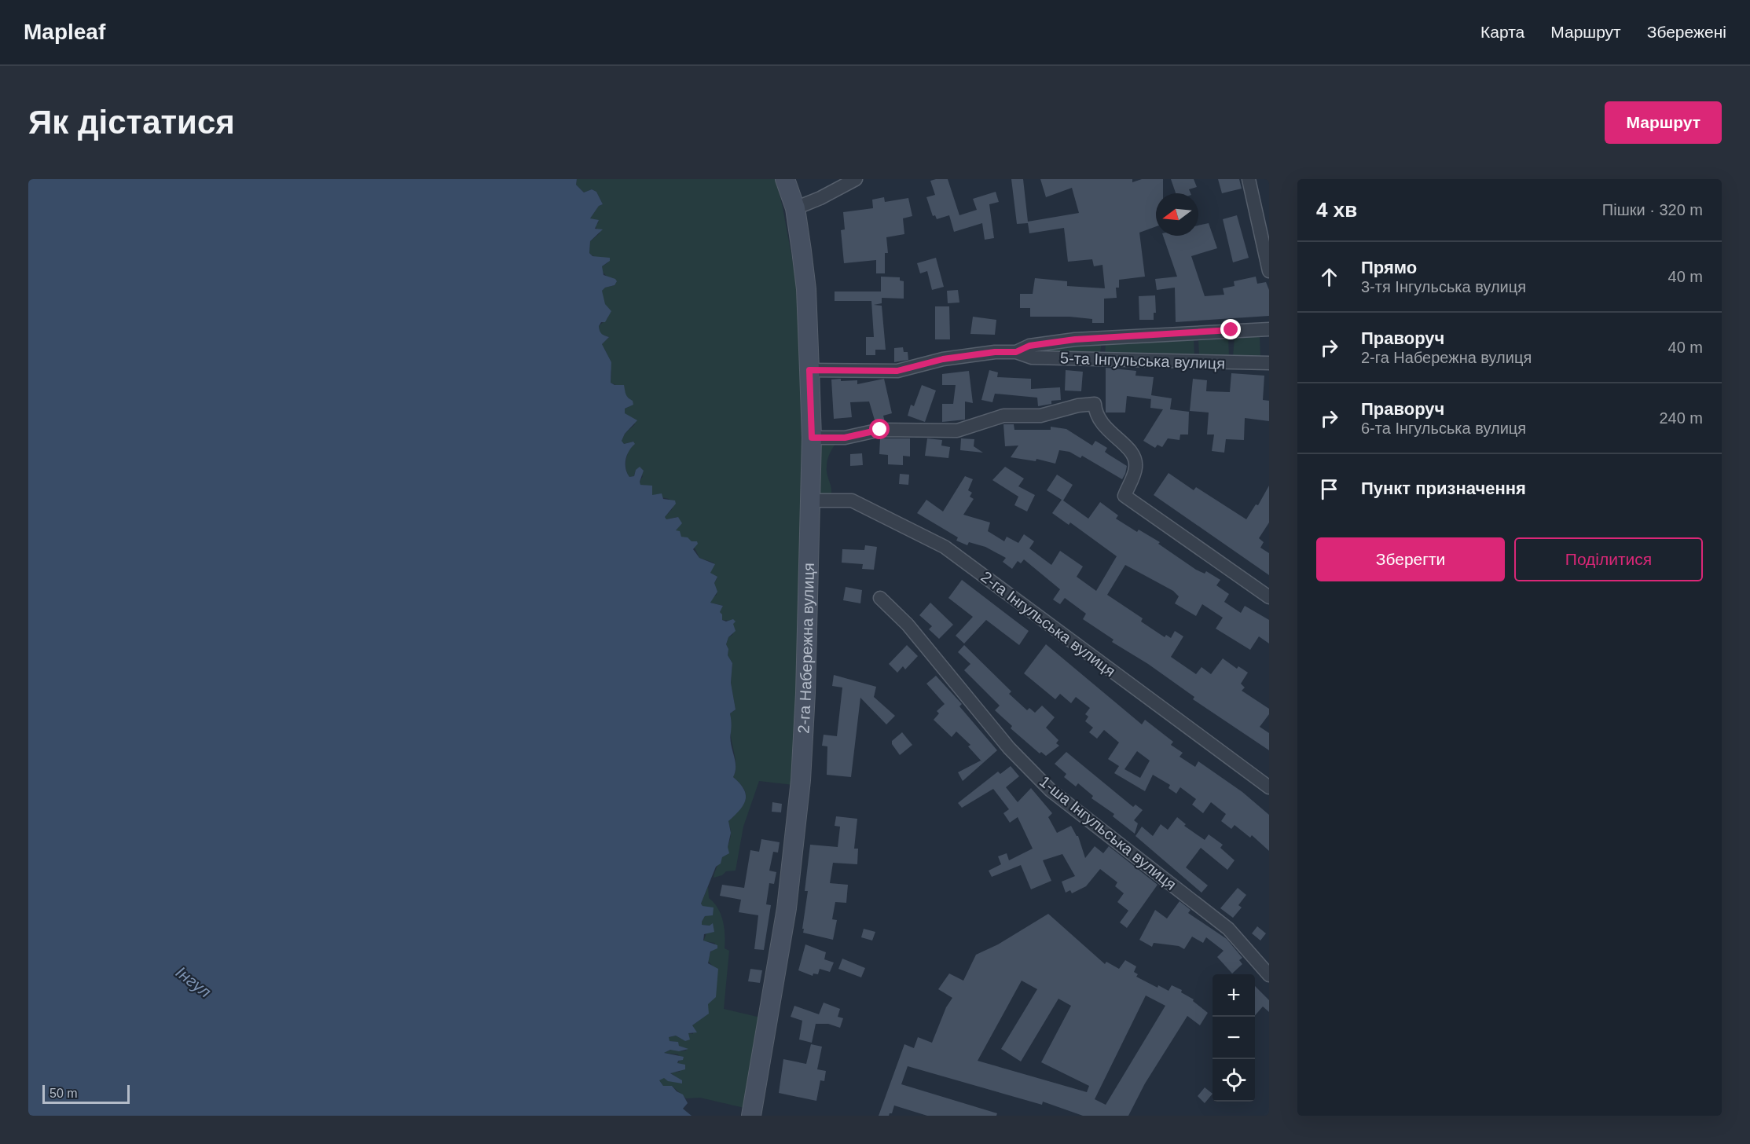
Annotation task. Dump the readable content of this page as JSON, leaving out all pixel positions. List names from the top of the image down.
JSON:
{
  "streets": {
    "main road": ["2-га Набережна вулиця"],
    "street": ["5-та Інгульська вулиця", "2-га Інгульська вулиця", "1-ша Інгульська вулиця"]
  },
  "crossings": [
    ["2-га Інгульська вулиця", "2-га Набережна вулиця"]
  ],
  "water": ["Інгул"],
  "scale_bar": "50 m",
  "north": "left",
  "page": {
    "header": "Mapleaf",
    "nav": ["Карта", "Маршрут", "Збережені"],
    "buttons": [
      "Маршрут",
      ["Зберегти", "Поділитися"]
    ],
    "title": "Як дістатися",
    "heading": ["4 хв", "Пішки · 320 m"],
    "list": [
      ["Прямо", "3-тя Інгульська вулиця", "40 m"],
      ["Праворуч", "2-га Набережна вулиця", "40 m"],
      ["Праворуч", "6-та Інгульська вулиця", "240 m"],
      "Пункт призначення"
    ],
    "map_buttons": ["+", "−"],
    "scale": "50 m"
  }
}
